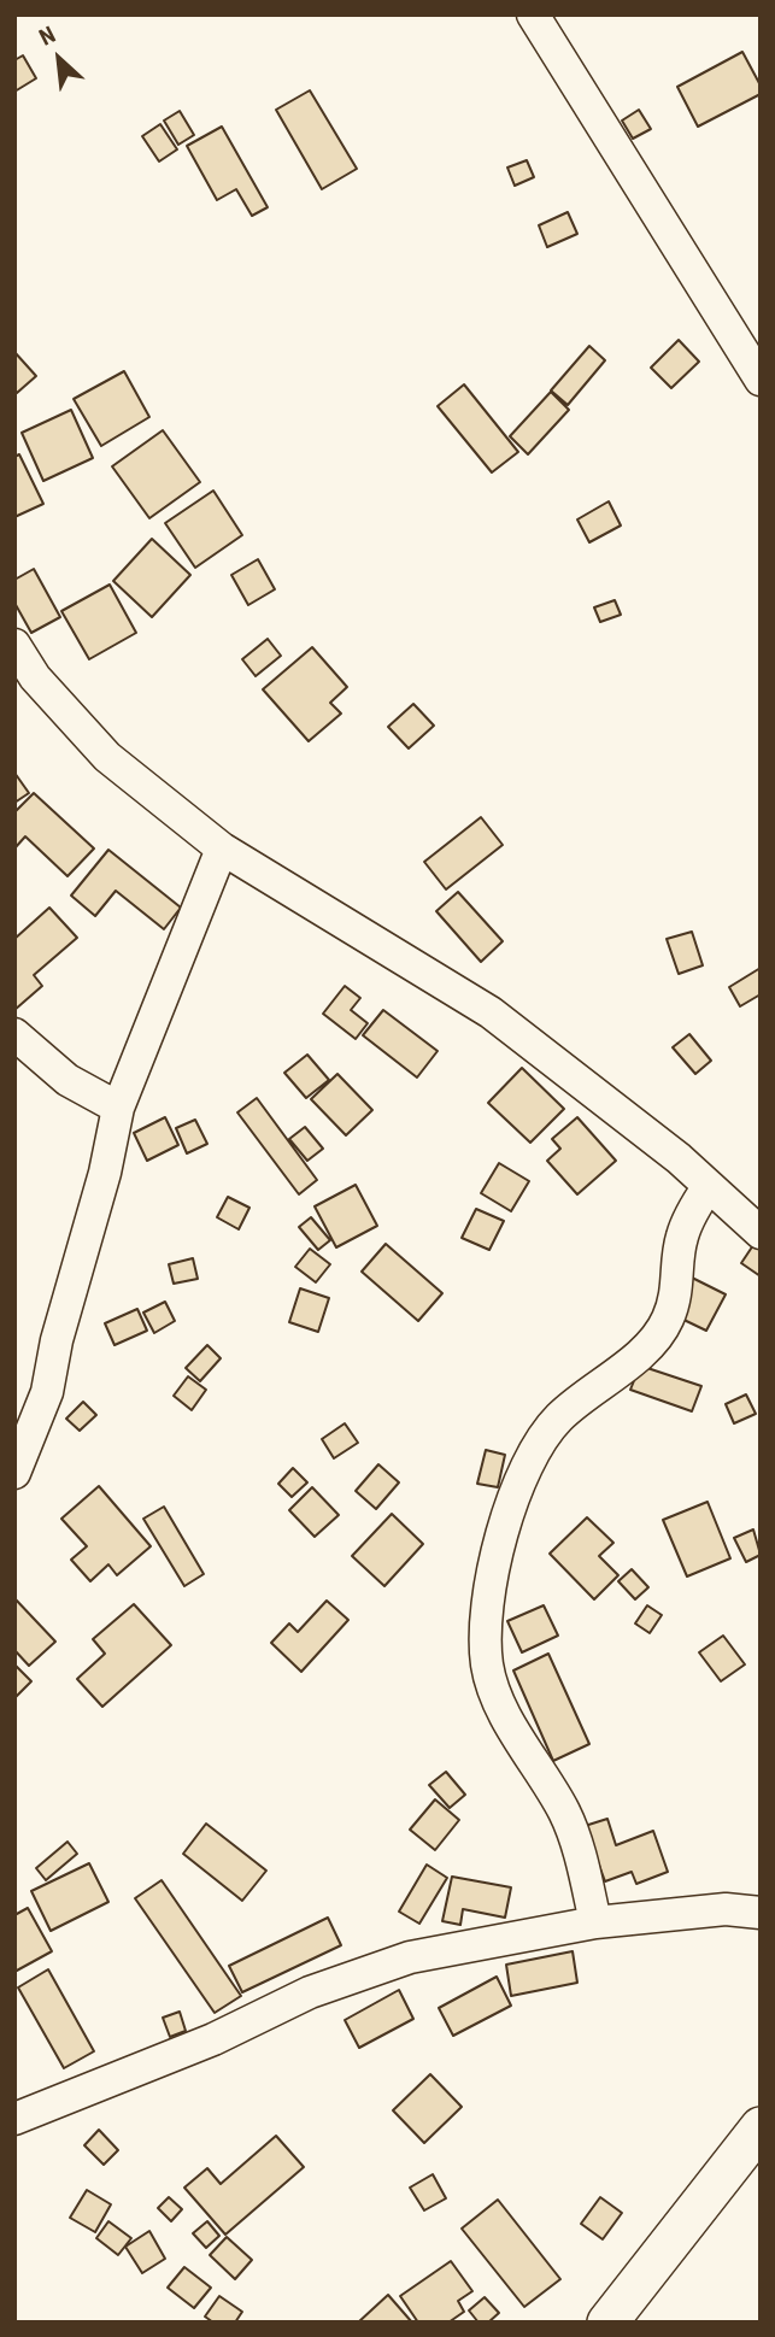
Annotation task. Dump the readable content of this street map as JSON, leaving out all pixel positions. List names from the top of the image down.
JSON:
{
  "north": "top left"
}
